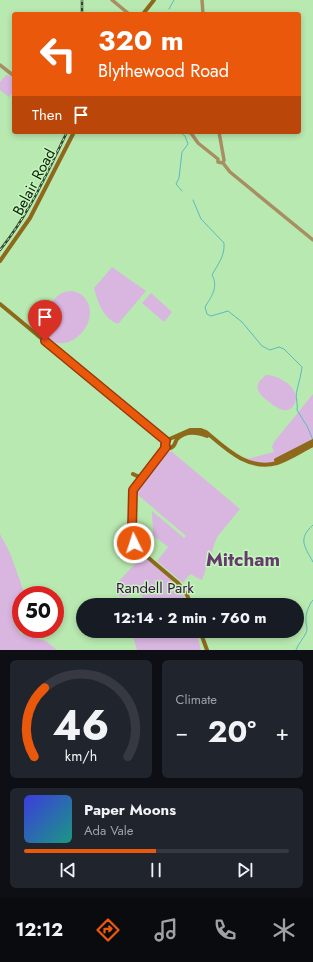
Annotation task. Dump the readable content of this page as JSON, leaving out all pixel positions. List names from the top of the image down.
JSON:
{
  "streets": {
    "main road": ["Belair Road"]
  },
  "districts": ["Mitcham"],
  "parks": ["Randell Park"],
  "page": {
    "turn": ["320 m", "Blythewood Road"],
    "then": "Then",
    "limit": "50",
    "trip": "12:14 · 2 min · 760 m",
    "tile": "Climate",
    "heat": ["−", "20°", "+"],
    "song": ["Paper Moons", "Ada Vale"],
    "tabs": "12:12",
    "gauge": ["46", "km/h"]
  }
}
